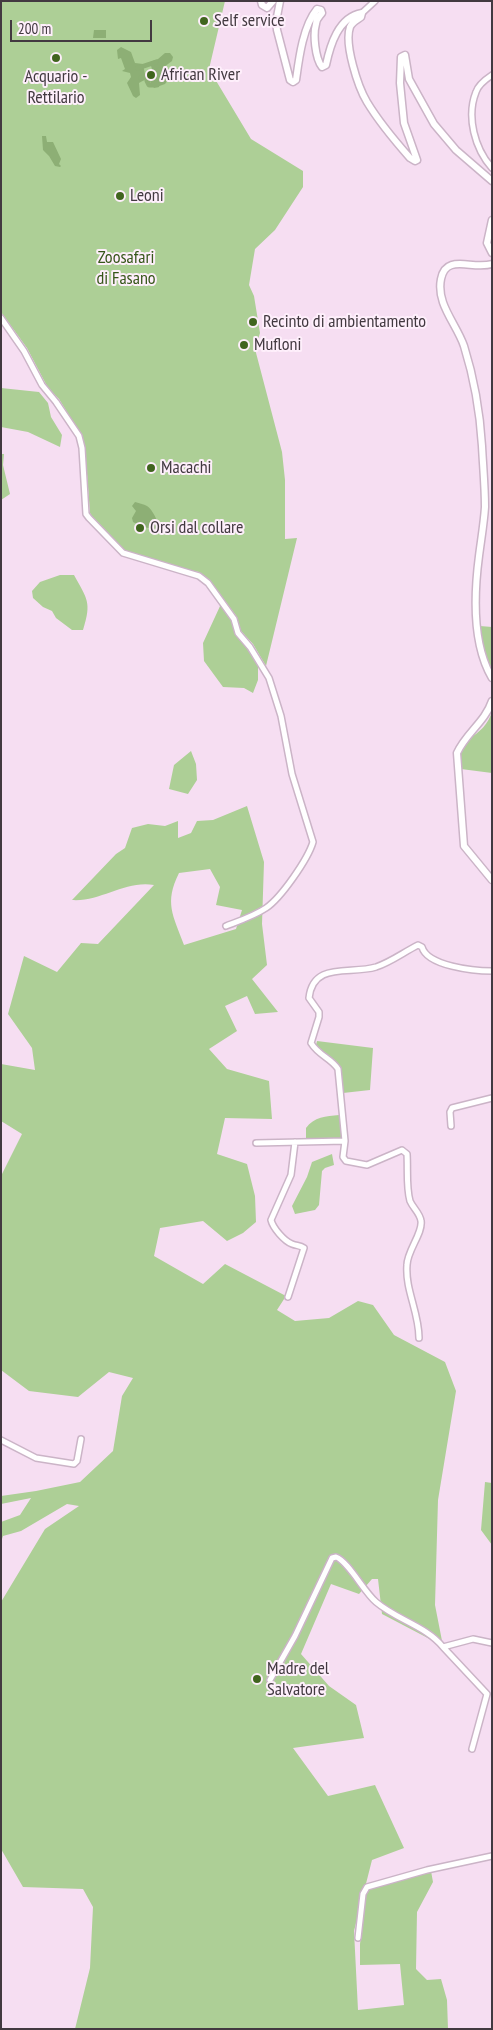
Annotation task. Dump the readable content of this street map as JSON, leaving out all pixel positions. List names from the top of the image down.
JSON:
{
  "parks": ["Zoosafari di Fasano"],
  "places": [
    "Self service",
    "Acquario - Rettilario",
    "African River",
    "Leoni",
    "Recinto di ambientamento",
    "Mufloni",
    "Macachi",
    "Orsi dal collare",
    "Madre del Salvatore"
  ],
  "scale_bar": "200 m"
}
